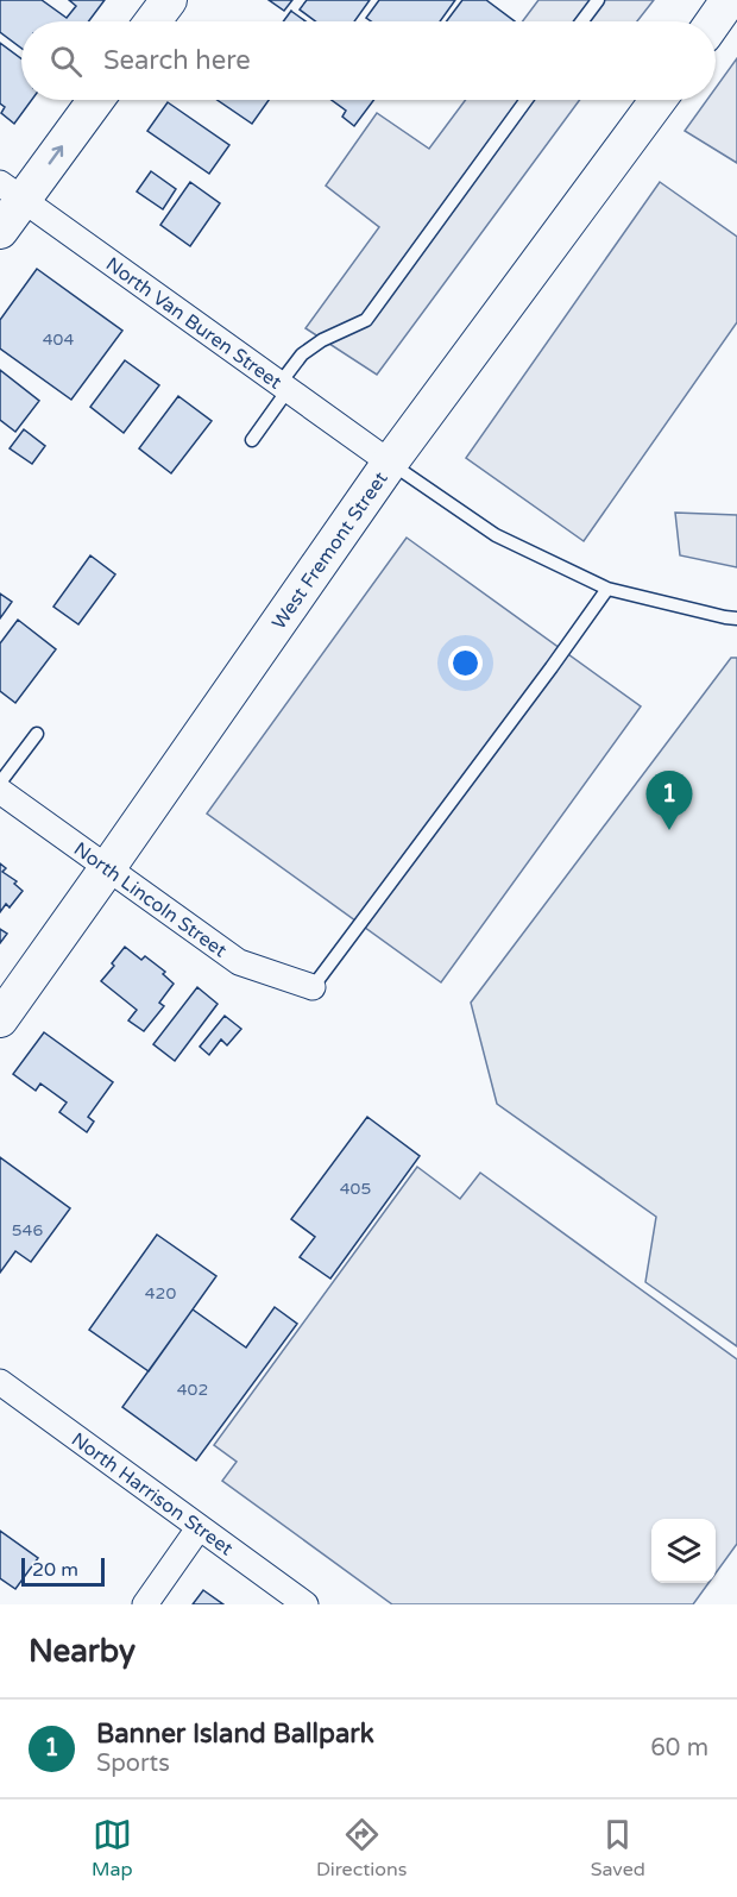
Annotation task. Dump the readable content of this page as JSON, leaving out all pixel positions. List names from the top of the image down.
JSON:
{
  "streets": {
    "street": [
      "North Van Buren Street",
      "West Fremont Street",
      "North Lincoln Street",
      "North Harrison Street"
    ]
  },
  "crossings": [
    ["North Van Buren Street", "West Fremont Street"],
    ["West Fremont Street", "North Lincoln Street"]
  ],
  "house_numbers": [
    "404",
    "405",
    "546",
    "420",
    "402"
  ],
  "scale_bar": "20 m",
  "page": {
    "search": "Search here",
    "pins": "1",
    "scale": "20 m",
    "heading": "Nearby",
    "list": [
      {
        "mark": "1",
        "name": "Banner Island Ballpark",
        "note": "Sports",
        "value": "60 m"
      }
    ],
    "nav": ["Map", "Directions", "Saved"]
  }
}
